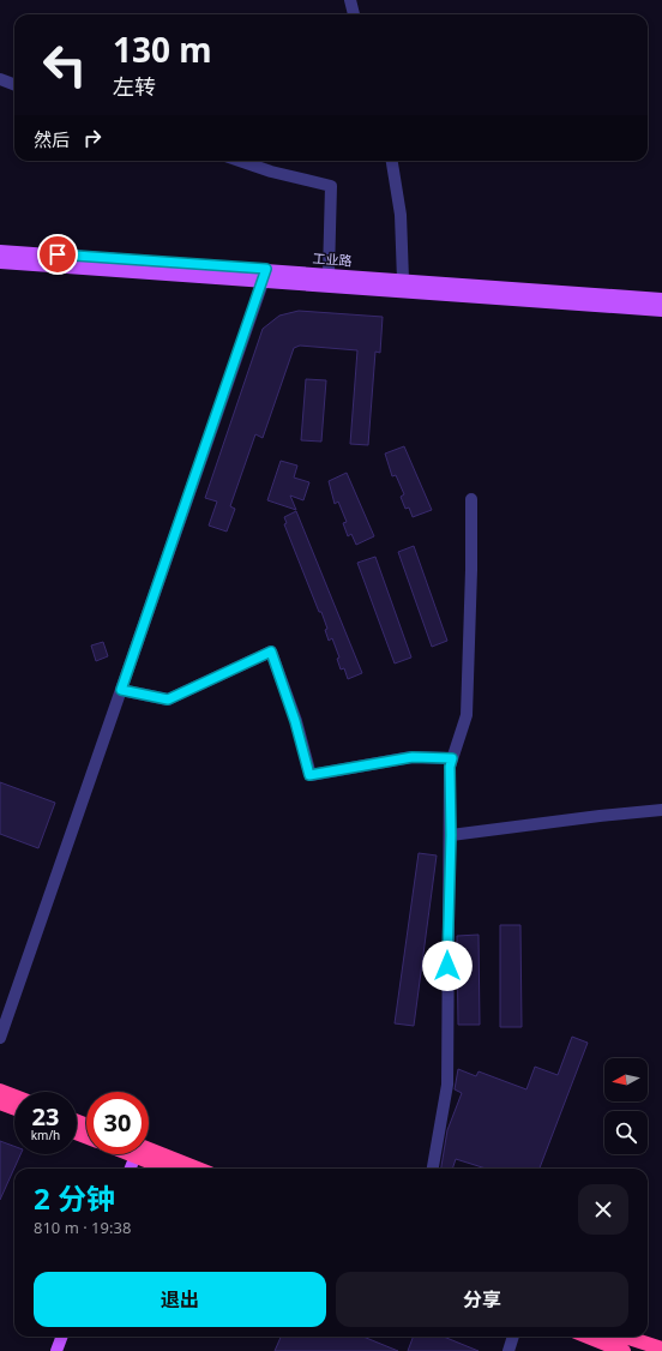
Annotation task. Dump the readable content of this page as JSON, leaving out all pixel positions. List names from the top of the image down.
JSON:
{
  "streets": {
    "main road": ["工业路"]
  },
  "north": "left",
  "page": {
    "turn": ["130 m", "左转"],
    "then": "然后",
    "speed": "23 km/h",
    "limit": "30",
    "heading": ["2 分钟", "810 m · 19:38"],
    "buttons": ["退出", "分享"]
  }
}
